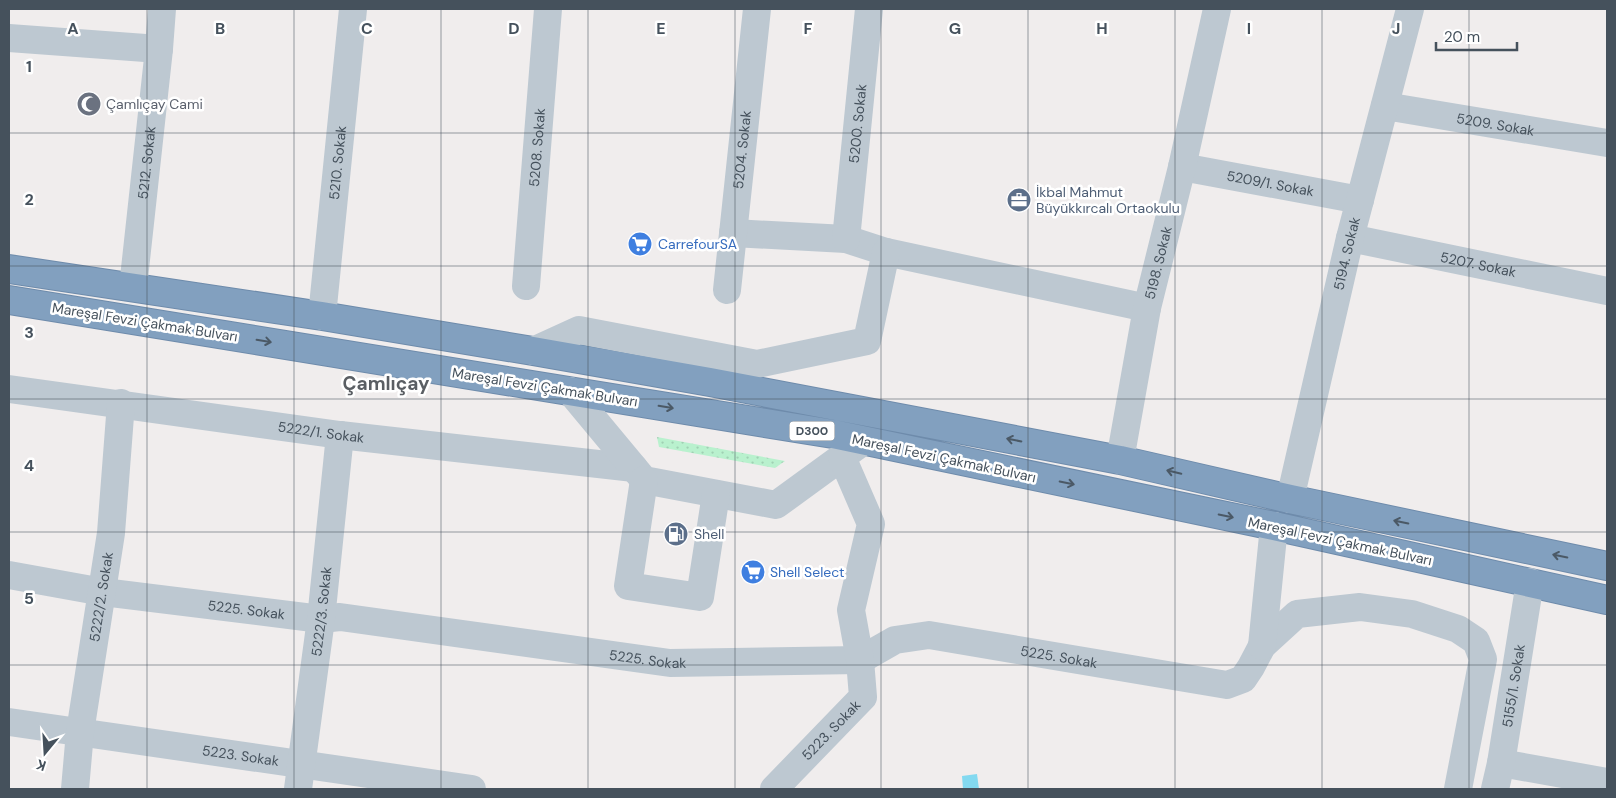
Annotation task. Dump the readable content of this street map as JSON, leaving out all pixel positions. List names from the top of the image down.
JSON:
{
  "streets": {
    "highway": ["Mareşal Fevzi Çakmak Bulvarı", "D300"],
    "street": [
      "5200. Sokak",
      "5209. Sokak",
      "5208. Sokak",
      "5204. Sokak",
      "5212. Sokak",
      "5210. Sokak",
      "5209/1. Sokak",
      "5194. Sokak",
      "5198. Sokak",
      "5207. Sokak",
      "5222/1. Sokak",
      "5222/2. Sokak",
      "5225. Sokak",
      "5222/3. Sokak",
      "5155/1. Sokak",
      "5223. Sokak"
    ]
  },
  "crossings": [
    ["5209. Sokak", "5194. Sokak"],
    ["5212. Sokak", "Mareşal Fevzi Çakmak Bulvarı"],
    ["5210. Sokak", "Mareşal Fevzi Çakmak Bulvarı"],
    ["5209/1. Sokak", "5194. Sokak"],
    ["5209/1. Sokak", "5198. Sokak"],
    ["5194. Sokak", "5207. Sokak"],
    ["5194. Sokak", "Mareşal Fevzi Çakmak Bulvarı"],
    ["5198. Sokak", "Mareşal Fevzi Çakmak Bulvarı"],
    ["Mareşal Fevzi Çakmak Bulvarı", "5222/1. Sokak"],
    ["Mareşal Fevzi Çakmak Bulvarı", "5155/1. Sokak"],
    ["5222/1. Sokak", "5222/2. Sokak"],
    ["5222/1. Sokak", "5222/3. Sokak"],
    ["5222/1. Sokak", "5223. Sokak"],
    ["5222/2. Sokak", "5225. Sokak"],
    ["5222/2. Sokak", "5223. Sokak"],
    ["5225. Sokak", "5222/3. Sokak"],
    ["5225. Sokak", "5223. Sokak"],
    ["5222/3. Sokak", "5223. Sokak"]
  ],
  "districts": ["Çamlıçay"],
  "places": {
    "mosque": ["Çamlıçay Cami"],
    "office": ["İkbal Mahmut Büyükkırcalı Ortaokulu"],
    "supermarket": ["CarrefourSA", "Shell Select"],
    "fuel station": ["Shell"]
  },
  "scale_bar": "20 m",
  "north": "bottom",
  "grid": {
    "columns": [
      "A",
      "B",
      "C",
      "D",
      "E",
      "F",
      "G",
      "H",
      "I",
      "J"
    ],
    "rows": [
      "1",
      "2",
      "3",
      "4",
      "5"
    ]
  }
}
